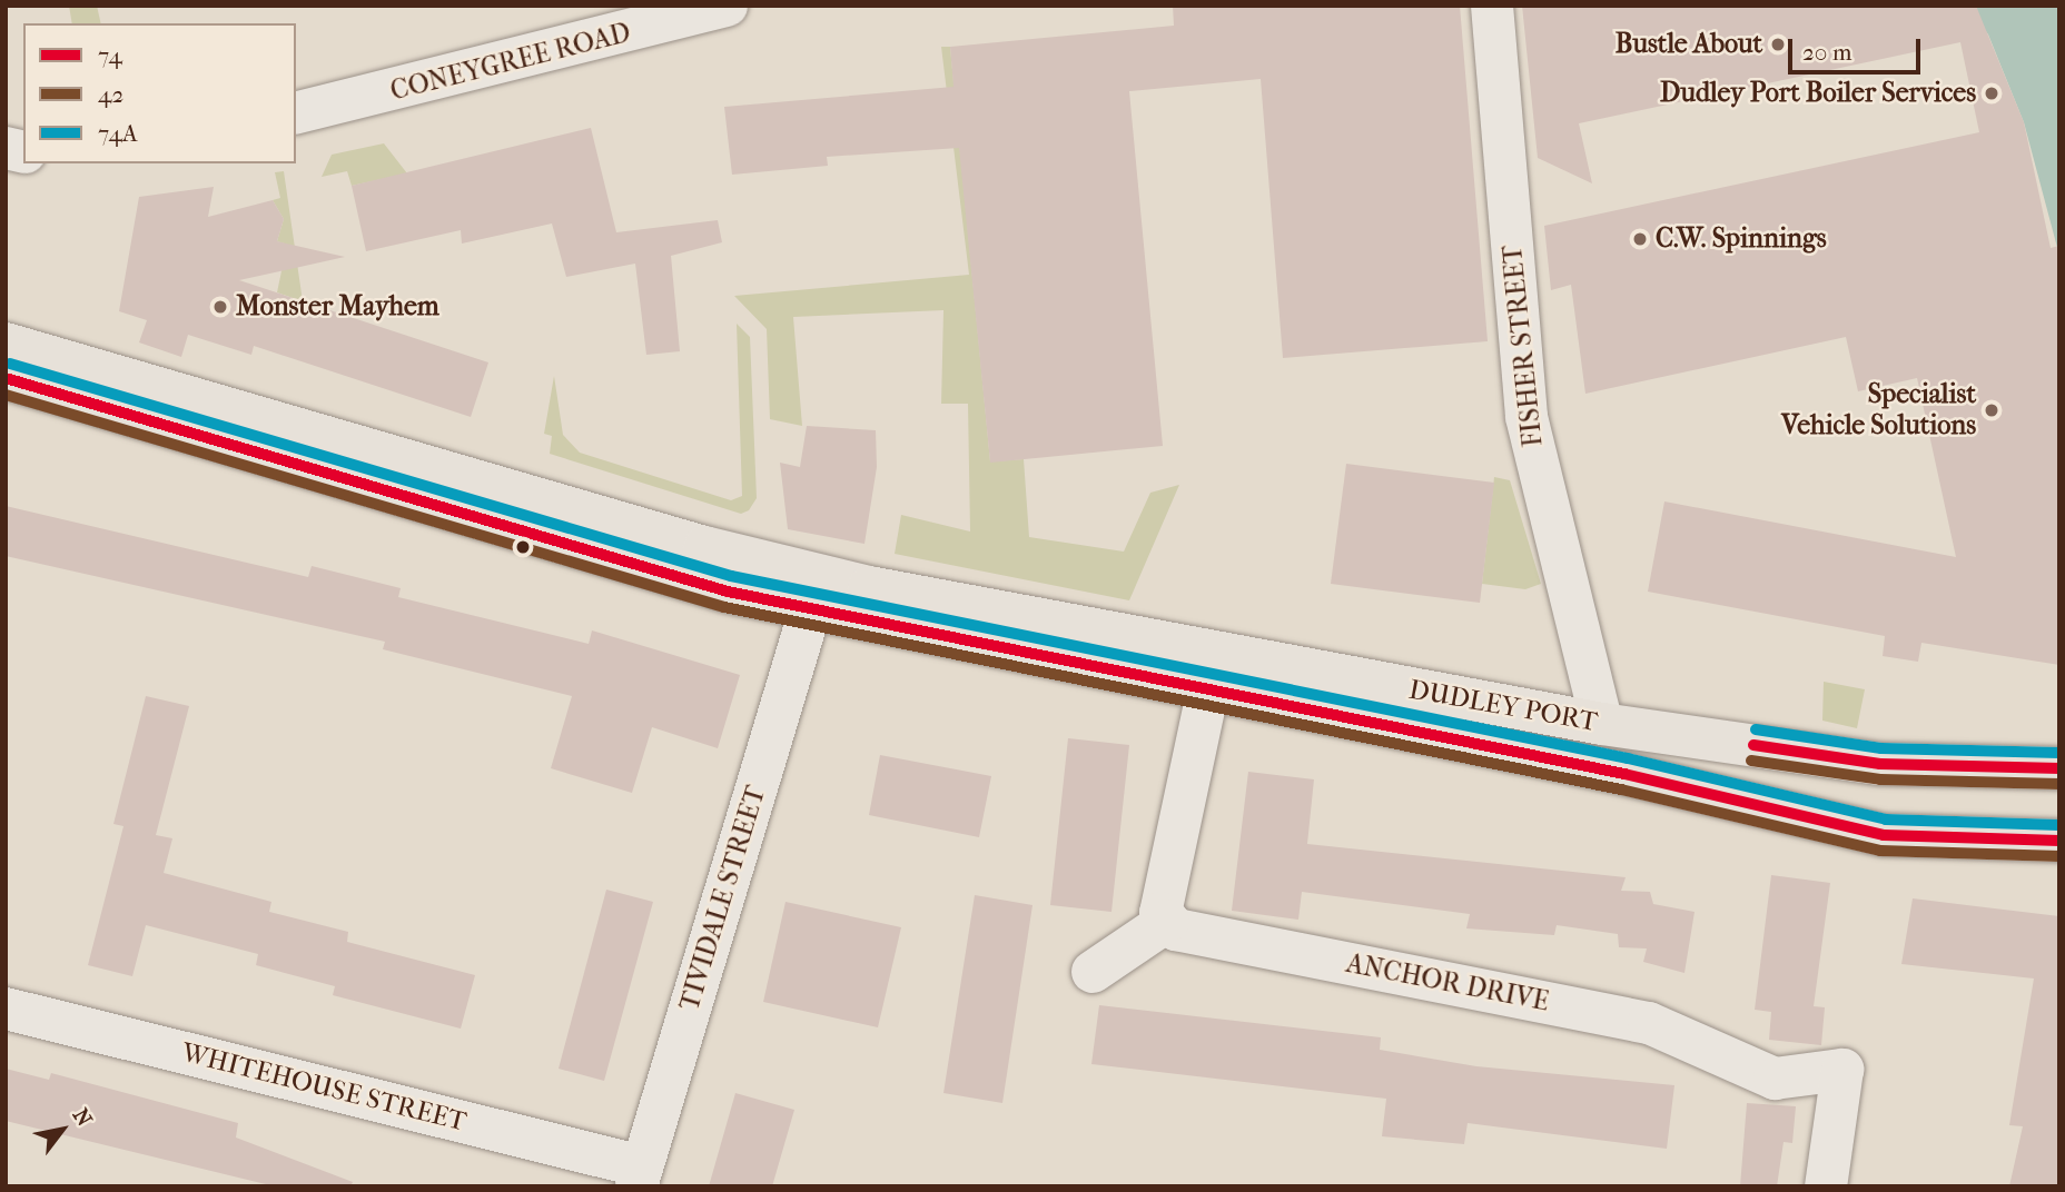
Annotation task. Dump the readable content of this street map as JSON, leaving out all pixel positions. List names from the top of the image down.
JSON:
{
  "streets": {
    "highway": ["DUDLEY PORT"],
    "street": [
      "CONEYGREE ROAD",
      "FISHER STREET",
      "TIVIDALE STREET",
      "ANCHOR DRIVE",
      "WHITEHOUSE STREET"
    ]
  },
  "crossings": [
    ["FISHER STREET", "DUDLEY PORT"],
    ["DUDLEY PORT", "TIVIDALE STREET"],
    ["TIVIDALE STREET", "WHITEHOUSE STREET"]
  ],
  "places": [
    "Bustle About",
    "Dudley Port Boiler Services",
    "C.W. Spinnings",
    "Monster Mayhem",
    "Specialist Vehicle Solutions"
  ],
  "lines": ["transit line 74A", "transit line 74", "transit line 42"],
  "legend": ["74", "42", "74A"],
  "scale_bar": "20 m",
  "north": "top right"
}
